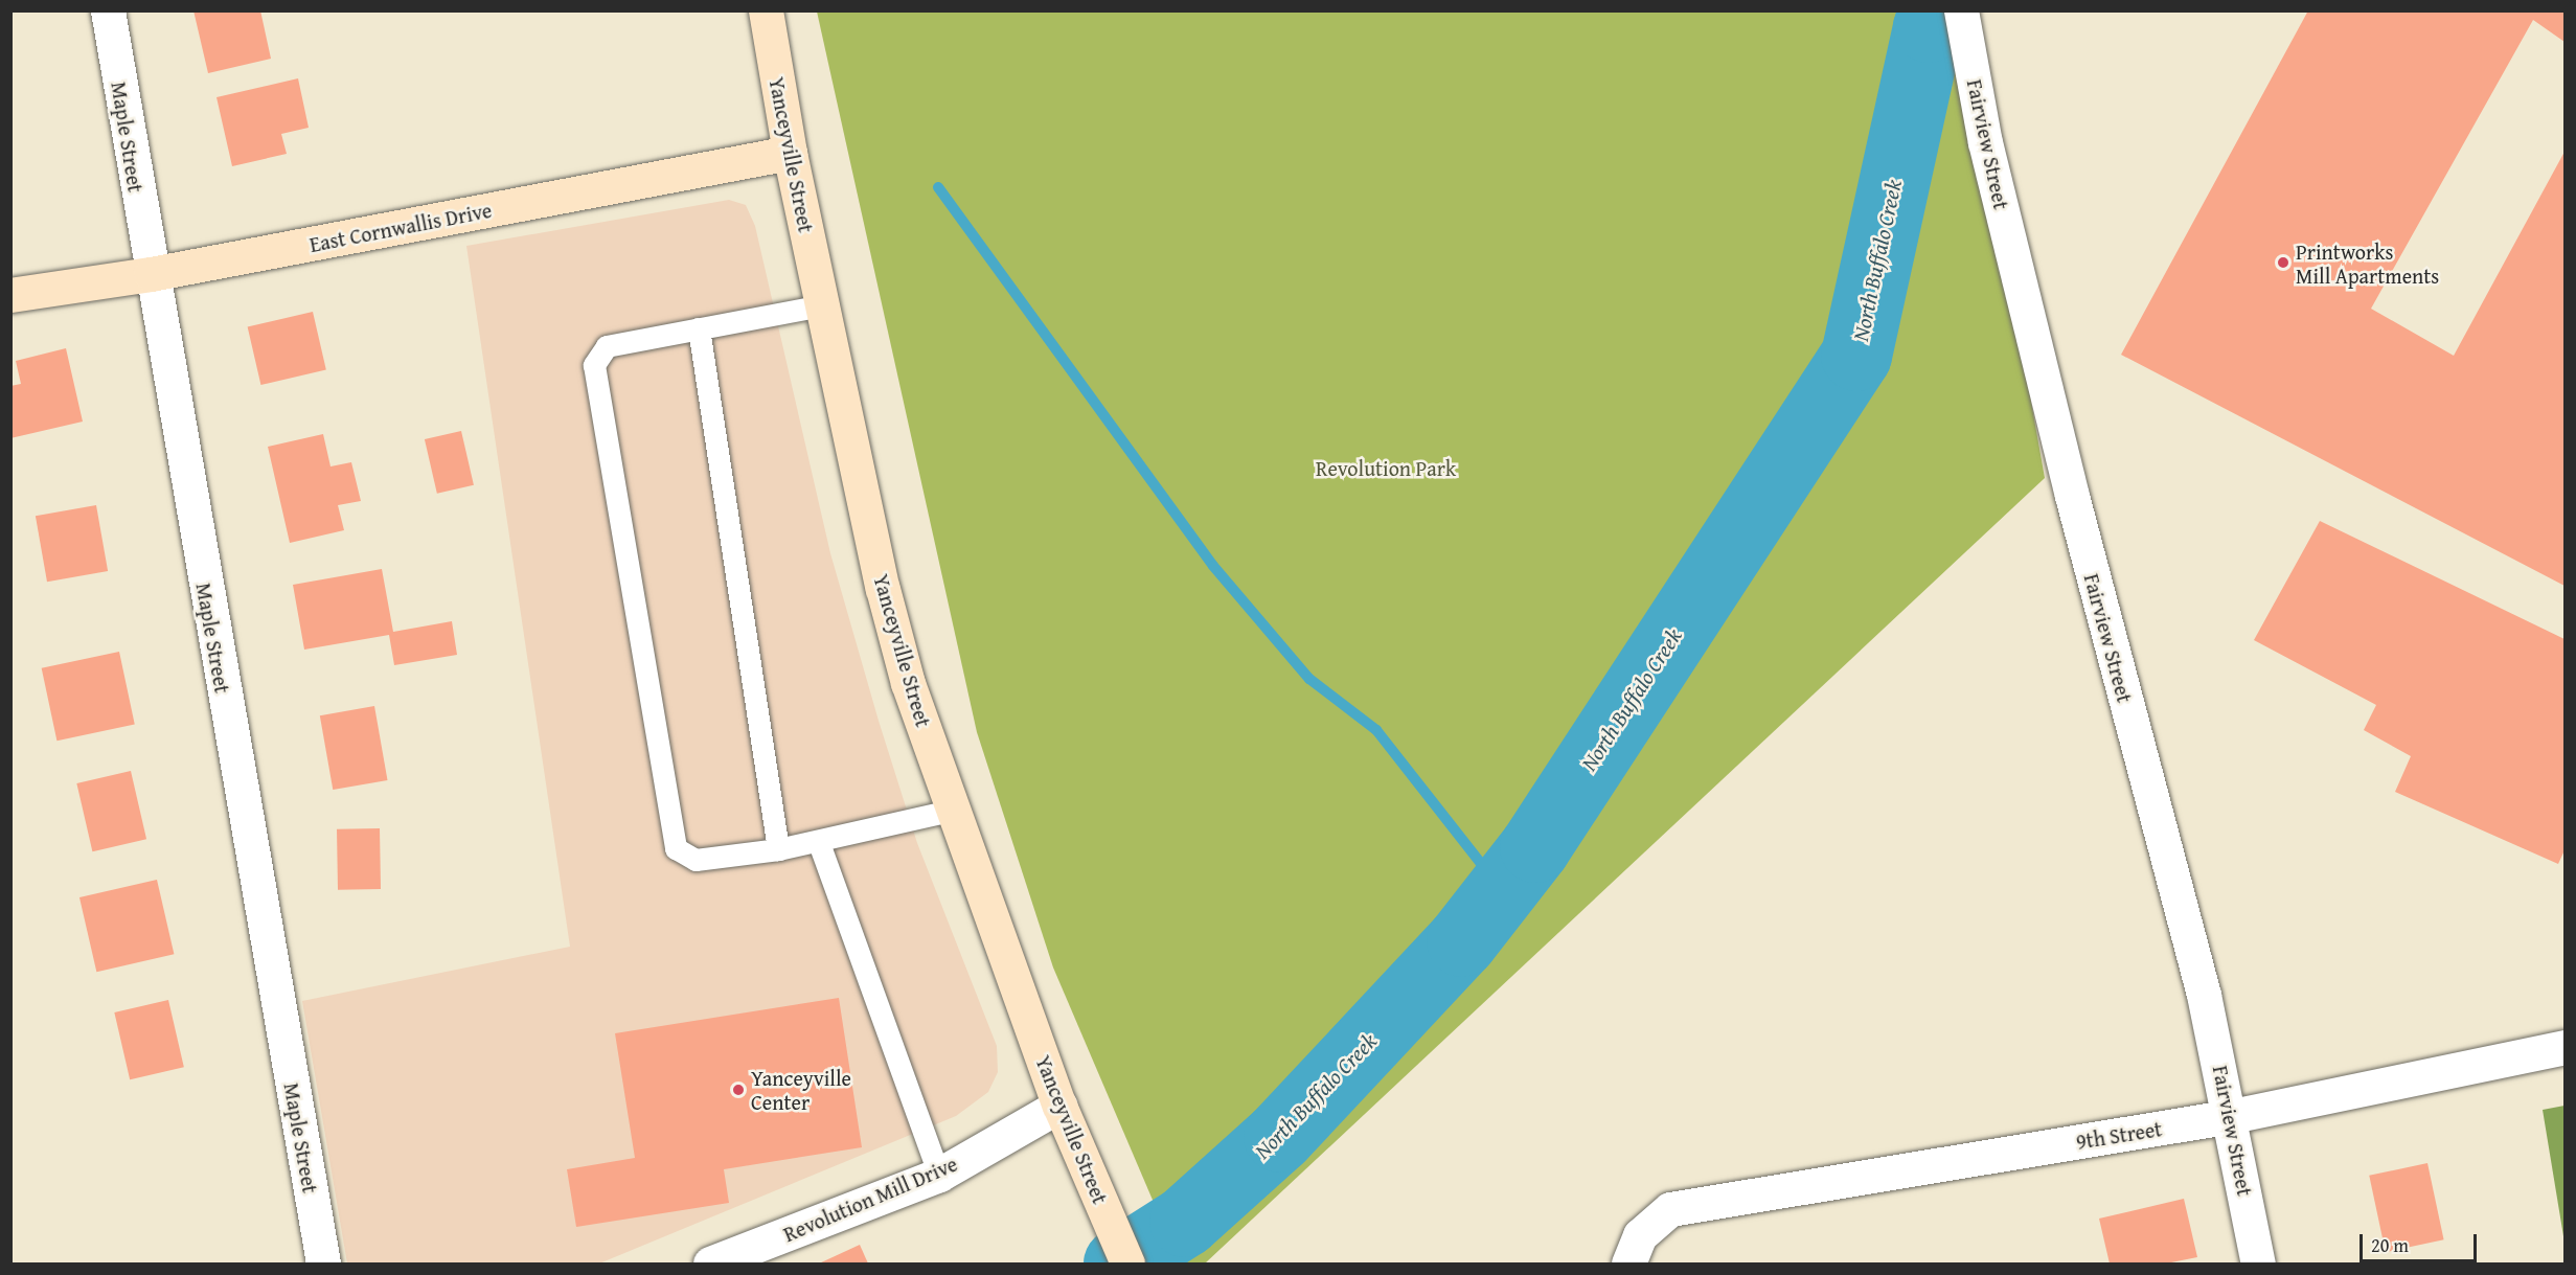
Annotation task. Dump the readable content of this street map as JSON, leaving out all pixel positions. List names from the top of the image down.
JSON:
{
  "streets": {
    "main road": ["Yanceyville Street", "East Cornwallis Drive"],
    "street": [
      "Maple Street",
      "Fairview Street",
      "9th Street",
      "Revolution Mill Drive"
    ]
  },
  "crossings": [
    ["Maple Street", "East Cornwallis Drive"],
    ["Fairview Street", "9th Street"],
    ["Yanceyville Street", "East Cornwallis Drive"],
    ["Yanceyville Street", "Revolution Mill Drive"]
  ],
  "water": ["North Buffalo Creek"],
  "parks": ["Revolution Park"],
  "places": ["Printworks Mill Apartments", "Yanceyville Center"],
  "scale_bar": "20 m"
}
